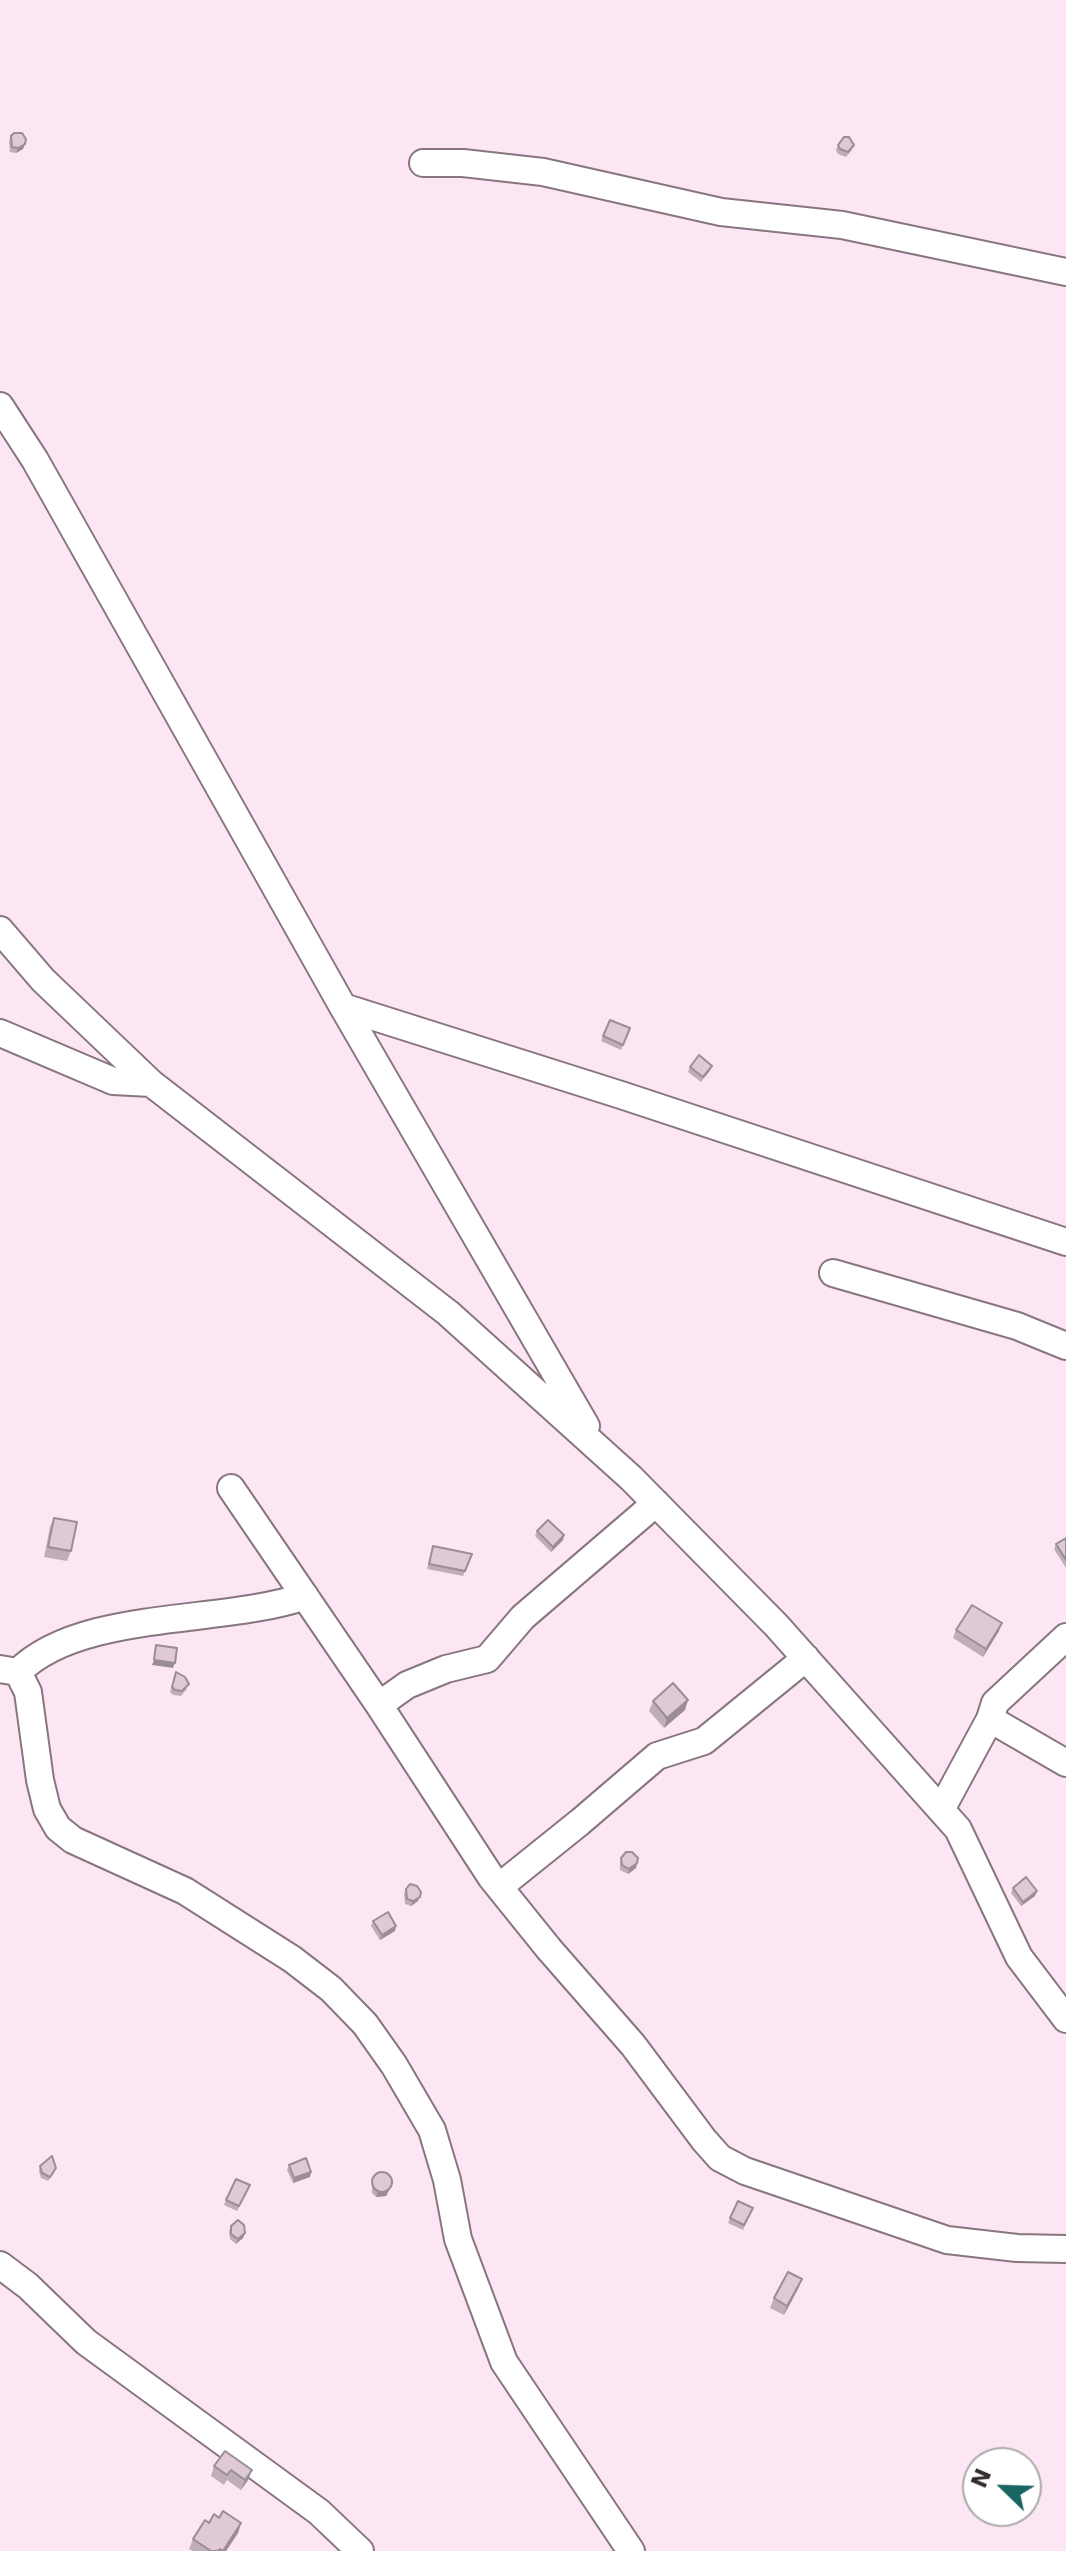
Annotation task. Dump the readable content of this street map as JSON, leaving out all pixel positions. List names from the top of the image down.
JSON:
{
  "north": "top left"
}
